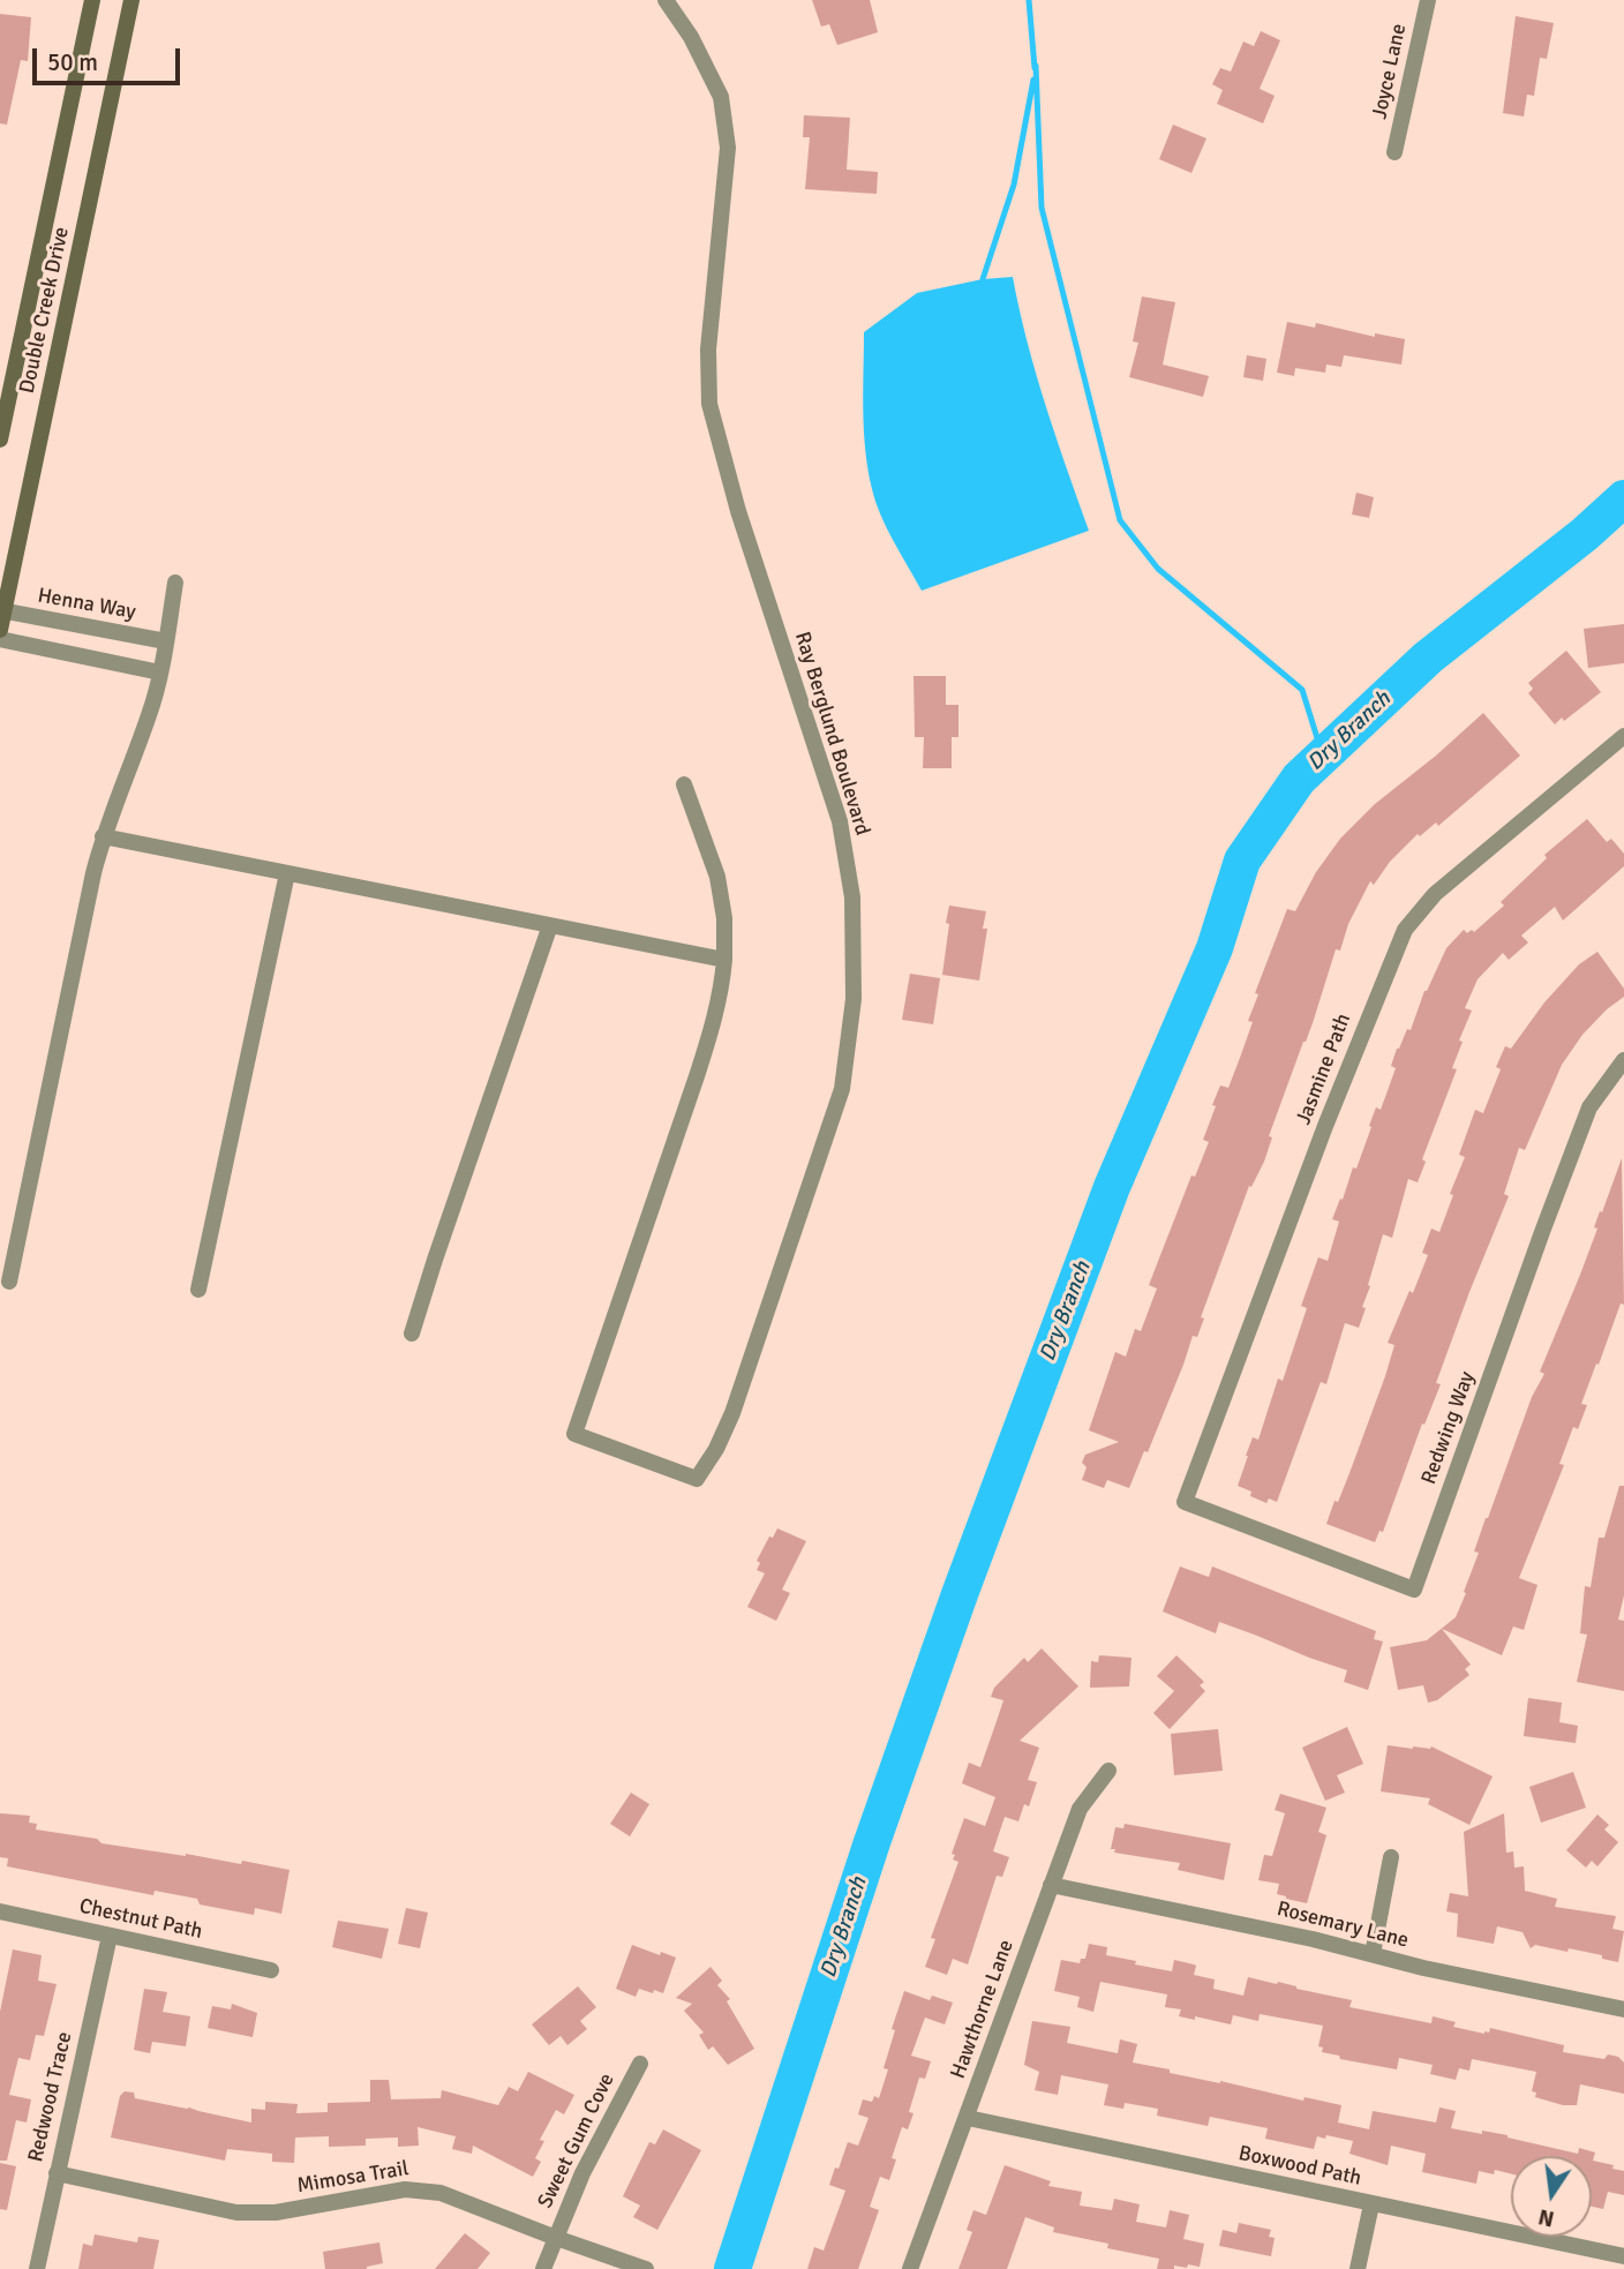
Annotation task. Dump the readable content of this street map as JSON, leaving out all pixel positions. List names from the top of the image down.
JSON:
{
  "streets": {
    "street": [
      "Joyce Lane",
      "Double Creek Drive",
      "Henna Way",
      "Ray Berglund Boulevard",
      "Jasmine Path",
      "Redwing Way",
      "Chestnut Path",
      "Rosemary Lane",
      "Hawthorne Lane",
      "Redwood Trace",
      "Sweet Gum Cove",
      "Boxwood Path",
      "Mimosa Trail"
    ]
  },
  "crossings": [
    ["Double Creek Drive", "Henna Way"],
    ["Jasmine Path", "Redwing Way"],
    ["Chestnut Path", "Redwood Trace"],
    ["Rosemary Lane", "Hawthorne Lane"],
    ["Hawthorne Lane", "Boxwood Path"],
    ["Redwood Trace", "Mimosa Trail"],
    ["Sweet Gum Cove", "Mimosa Trail"]
  ],
  "water": ["Dry Branch"],
  "scale_bar": "50 m",
  "north": "bottom"
}
